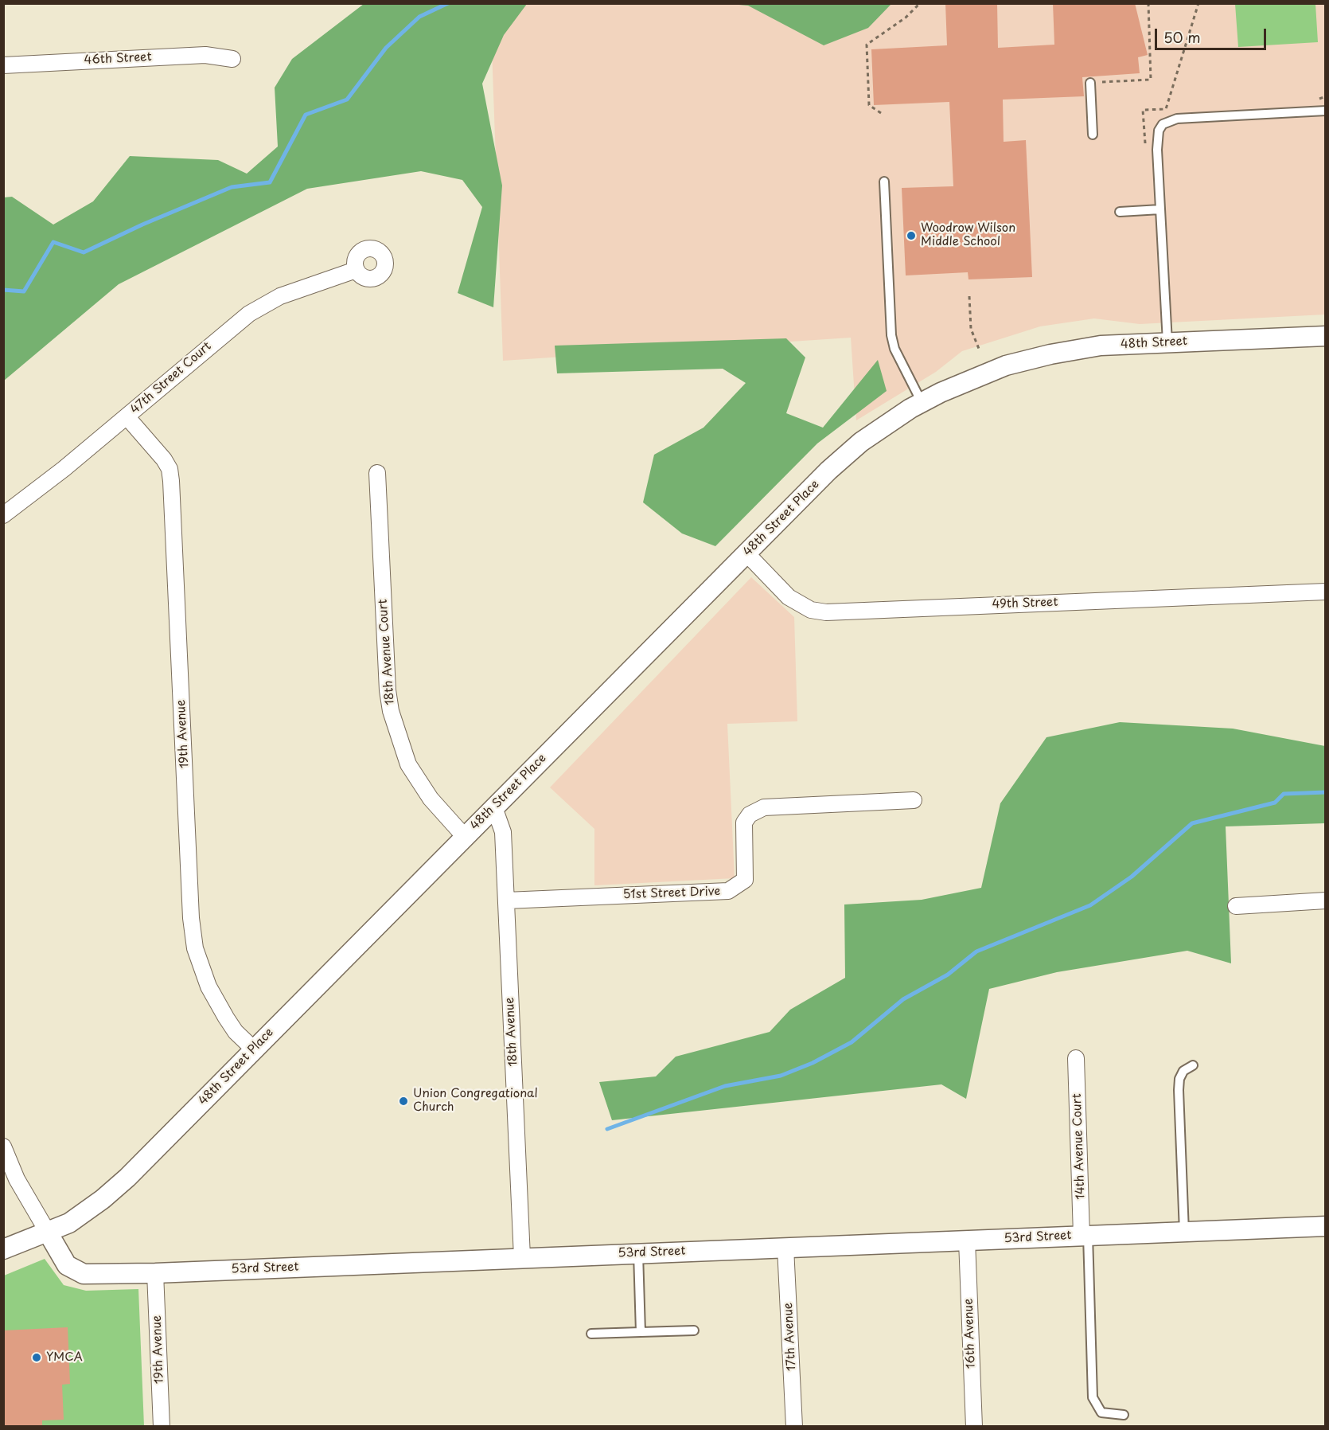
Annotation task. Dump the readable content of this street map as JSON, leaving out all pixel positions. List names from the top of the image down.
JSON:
{
  "streets": {
    "street": [
      "46th Street",
      "48th Street",
      "47th Street Court",
      "48th Street Place",
      "49th Street",
      "18th Avenue Court",
      "19th Avenue",
      "51st Street Drive",
      "18th Avenue",
      "14th Avenue Court",
      "53rd Street",
      "16th Avenue",
      "17th Avenue"
    ]
  },
  "crossings": [
    ["48th Street", "48th Street Place"],
    ["47th Street Court", "19th Avenue"],
    ["48th Street Place", "49th Street"],
    ["48th Street Place", "18th Avenue Court"],
    ["48th Street Place", "19th Avenue"],
    ["48th Street Place", "18th Avenue"],
    ["48th Street Place", "53rd Street"],
    ["19th Avenue", "53rd Street"],
    ["51st Street Drive", "18th Avenue"],
    ["18th Avenue", "53rd Street"],
    ["14th Avenue Court", "53rd Street"],
    ["53rd Street", "16th Avenue"],
    ["53rd Street", "17th Avenue"]
  ],
  "places": ["Woodrow Wilson Middle School", "Union Congregational Church", "YMCA"],
  "scale_bar": "50 m"
}
